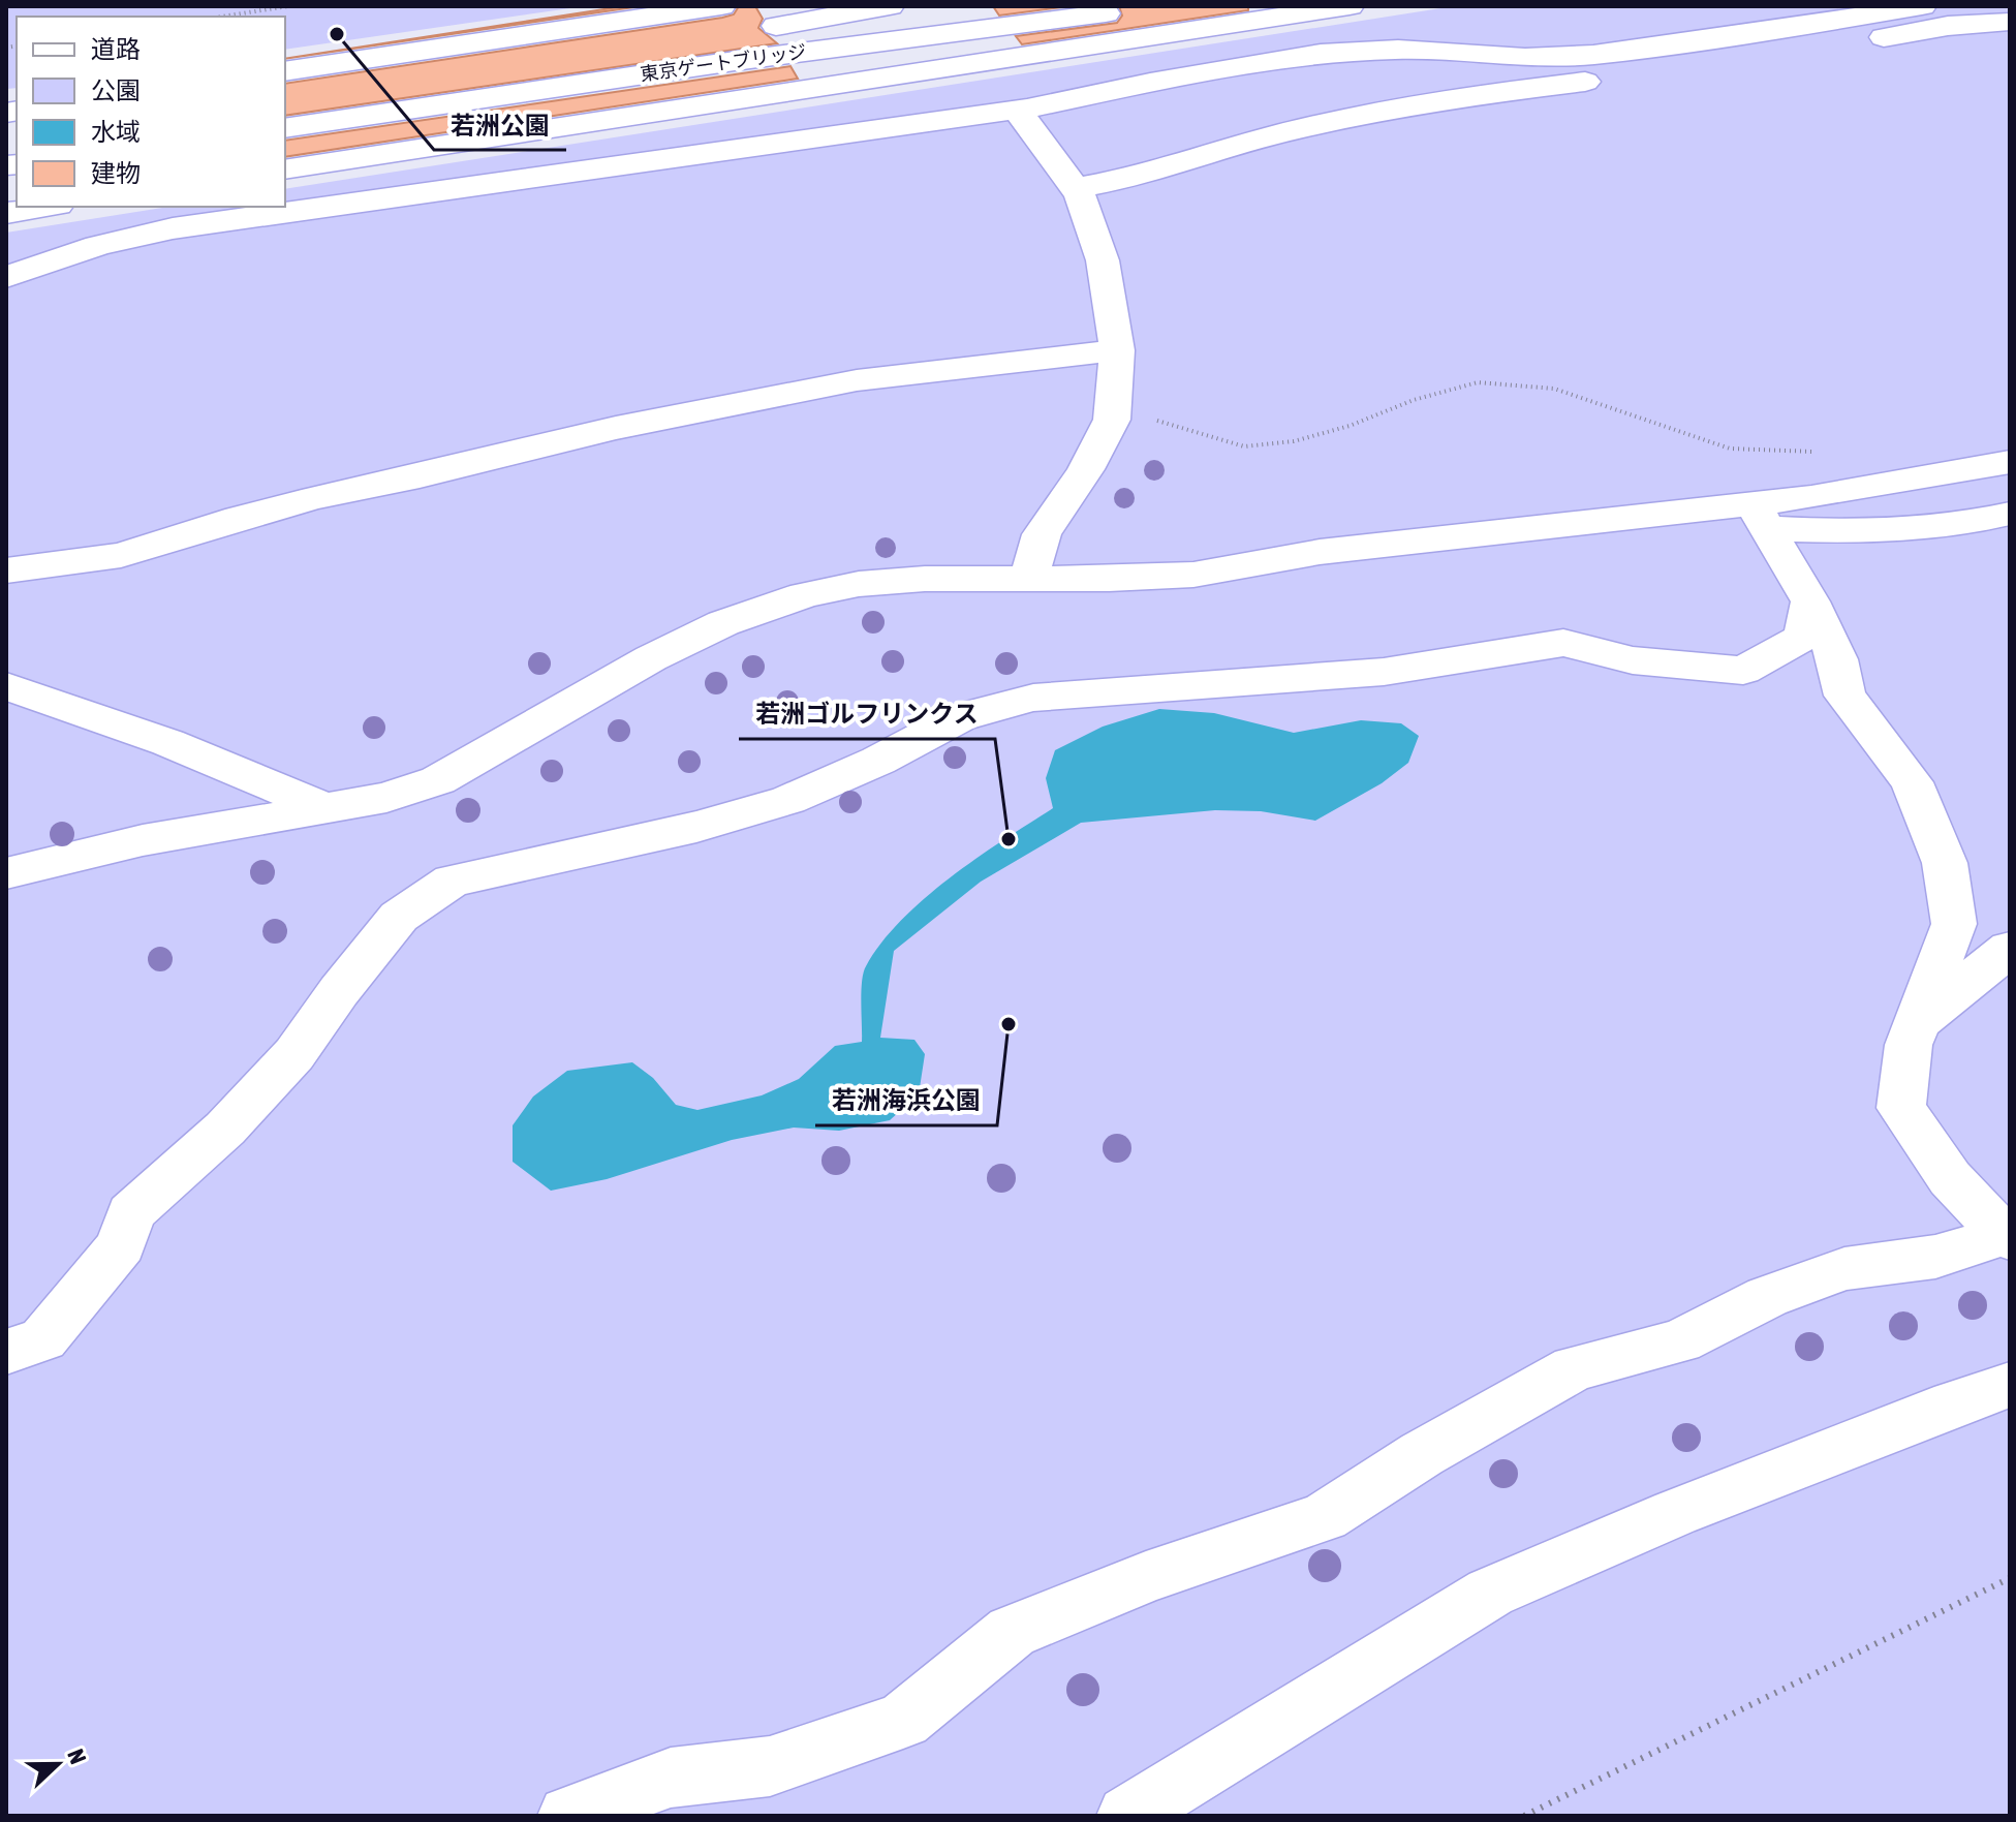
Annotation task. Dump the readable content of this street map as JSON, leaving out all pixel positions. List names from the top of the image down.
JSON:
{
  "streets": {
    "street": ["東京ゲートブリッジ"]
  },
  "places": ["若洲公園", "若洲ゴルフリンクス", "若洲海浜公園"],
  "legend": [
    "道路",
    "公園",
    "水域",
    "建物"
  ],
  "north": "right"
}
